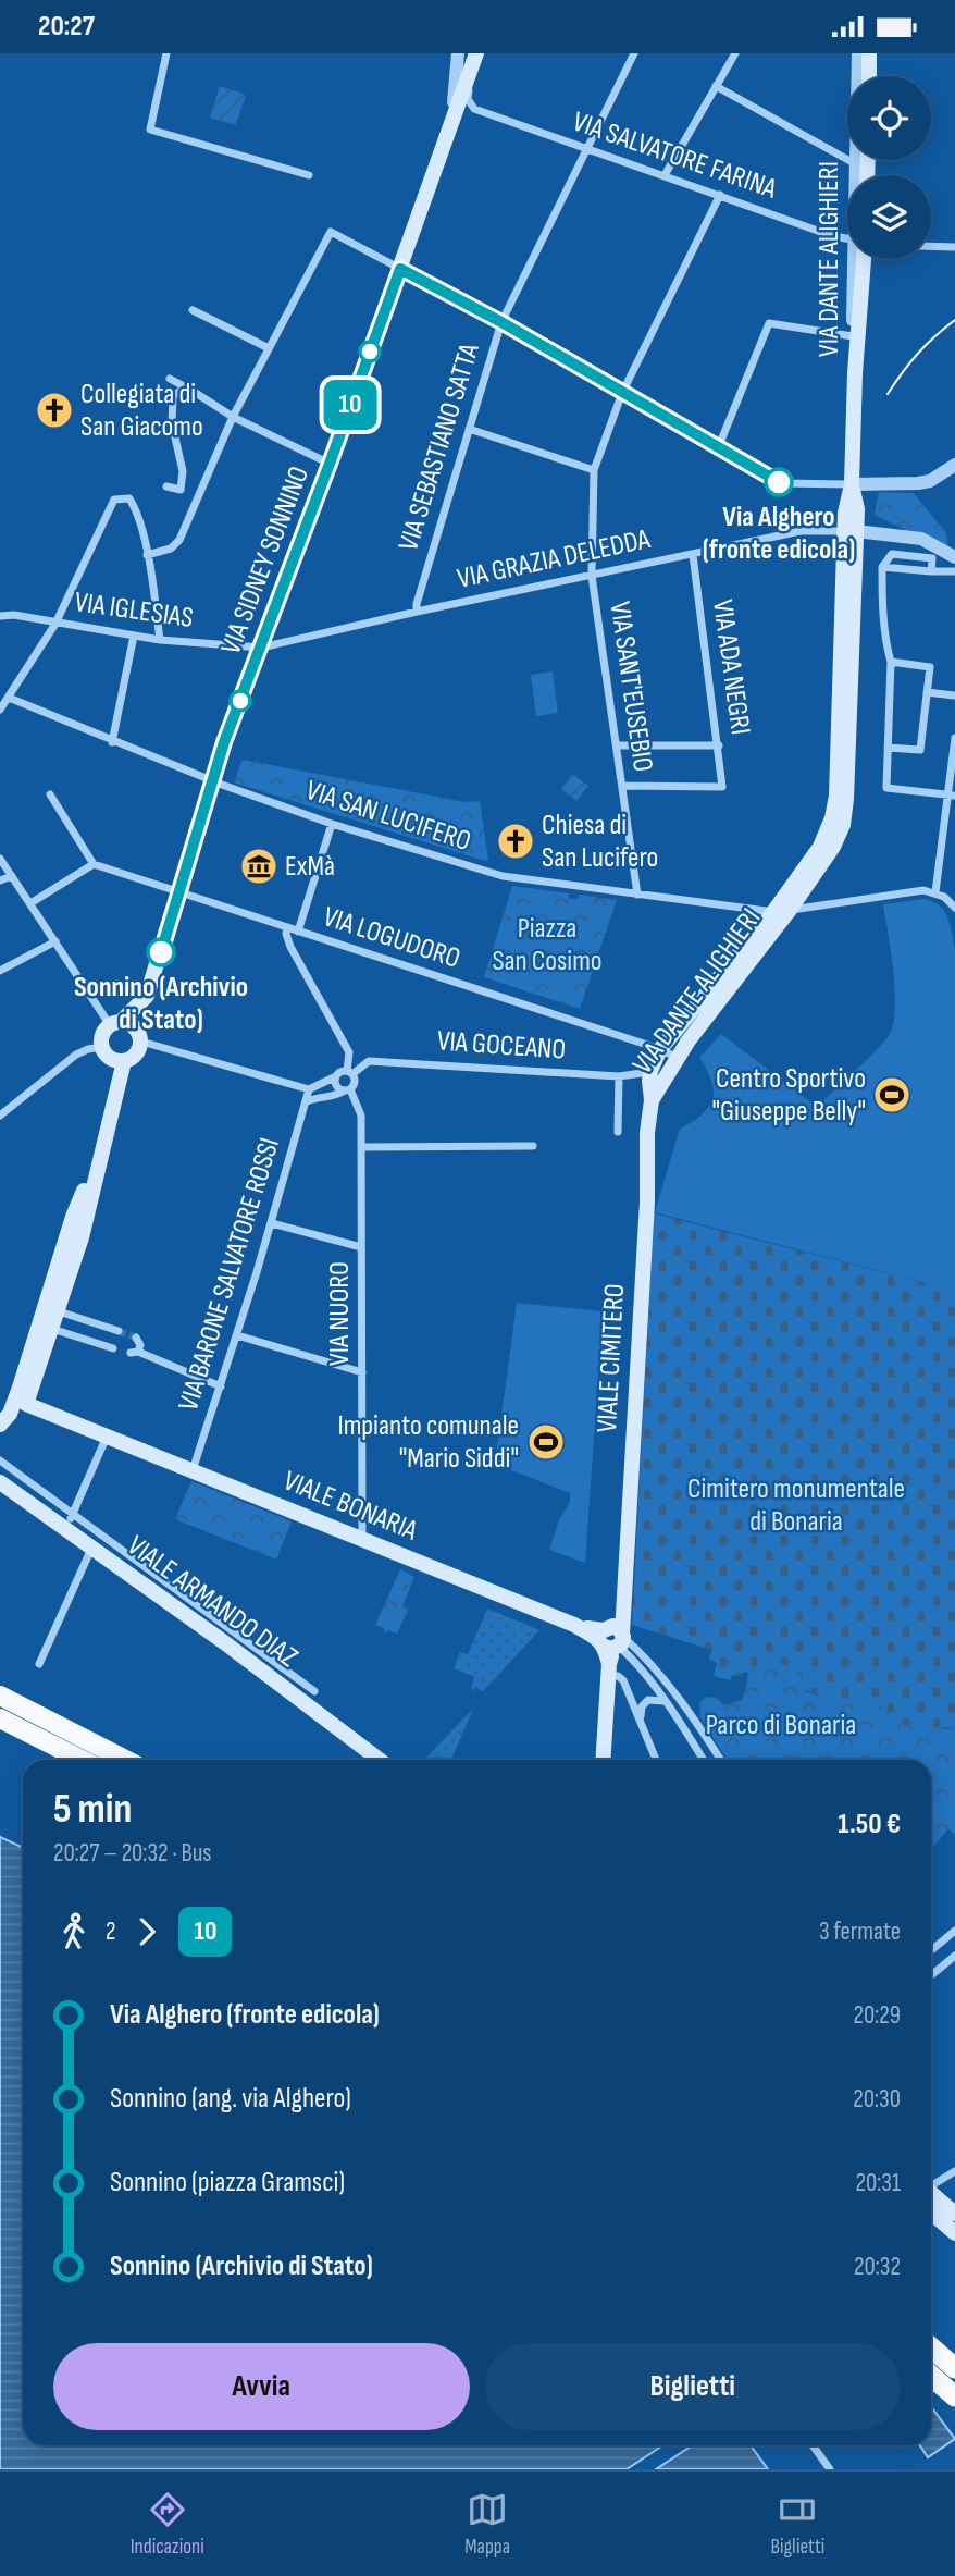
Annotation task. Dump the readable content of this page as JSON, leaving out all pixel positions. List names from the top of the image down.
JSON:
{
  "streets": {
    "main road": [
      "VIA DANTE ALIGHIERI",
      "VIA SIDNEY SONNINO",
      "VIALE CIMITERO",
      "VIALE BONARIA",
      "VIALE ARMANDO DIAZ"
    ],
    "street": [
      "VIA SALVATORE FARINA",
      "VIA SEBASTIANO SATTA",
      "VIA GRAZIA DELEDDA",
      "VIA IGLESIAS",
      "VIA ADA NEGRI",
      "VIA SANT'EUSEBIO",
      "VIA SAN LUCIFERO",
      "VIA LOGUDORO",
      "VIA GOCEANO",
      "VIA BARONE SALVATORE ROSSI",
      "VIA NUORO"
    ]
  },
  "crossings": [
    ["VIA SALVATORE FARINA", "VIA SEBASTIANO SATTA"],
    ["VIA SALVATORE FARINA", "VIA SIDNEY SONNINO"],
    ["VIA SALVATORE FARINA", "VIA SANT'EUSEBIO"],
    ["VIA DANTE ALIGHIERI", "VIA GRAZIA DELEDDA"],
    ["VIA DANTE ALIGHIERI", "VIA SAN LUCIFERO"],
    ["VIA DANTE ALIGHIERI", "VIA LOGUDORO"],
    ["VIA DANTE ALIGHIERI", "VIA GOCEANO"],
    ["VIA DANTE ALIGHIERI", "VIALE CIMITERO"],
    ["VIA SEBASTIANO SATTA", "VIA GRAZIA DELEDDA"],
    ["VIA GRAZIA DELEDDA", "VIA SIDNEY SONNINO"],
    ["VIA GRAZIA DELEDDA", "VIA IGLESIAS"],
    ["VIA GRAZIA DELEDDA", "VIA ADA NEGRI"],
    ["VIA GRAZIA DELEDDA", "VIA SANT'EUSEBIO"],
    ["VIA SIDNEY SONNINO", "VIA IGLESIAS"],
    ["VIA SIDNEY SONNINO", "VIA SAN LUCIFERO"],
    ["VIA SIDNEY SONNINO", "VIA LOGUDORO"],
    ["VIA ADA NEGRI", "VIA SANT'EUSEBIO"],
    ["VIA SANT'EUSEBIO", "VIA SAN LUCIFERO"],
    ["VIA GOCEANO", "VIA NUORO"],
    ["VIA BARONE SALVATORE ROSSI", "VIALE BONARIA"],
    ["VIA NUORO", "VIALE BONARIA"],
    ["VIALE CIMITERO", "VIALE BONARIA"]
  ],
  "parks": ["Piazza San Cosimo", "Cimitero monumentale di Bonaria", "Parco di Bonaria"],
  "places": {
    "church": ["Collegiata di San Giacomo", "Chiesa di San Lucifero"],
    "other": ["Via Alghero (fronte edicola)", "Sonnino (Archivio di Stato)"],
    "museum": ["ExMà"],
    "sports": ["Centro Sportivo \"Giuseppe Belly\"", "Impianto comunale \"Mario Siddi\""]
  },
  "lines": ["bus line 10"],
  "page": {
    "status": "20:27",
    "on_map": "10",
    "heading": ["5 min", "20:27 – 20:32 · Bus", "1.50 €"],
    "legs": ["2", "10", "3 fermate"],
    "list": [
      {
        "name": "Via Alghero (fronte edicola)",
        "value": "20:29"
      },
      {
        "name": "Sonnino (ang. via Alghero)",
        "value": "20:30"
      },
      {
        "name": "Sonnino (piazza Gramsci)",
        "value": "20:31"
      },
      {
        "name": "Sonnino (Archivio di Stato)",
        "value": "20:32"
      }
    ],
    "buttons": ["Avvia", "Biglietti"],
    "tabs": ["Indicazioni", "Mappa", "Biglietti"]
  }
}
